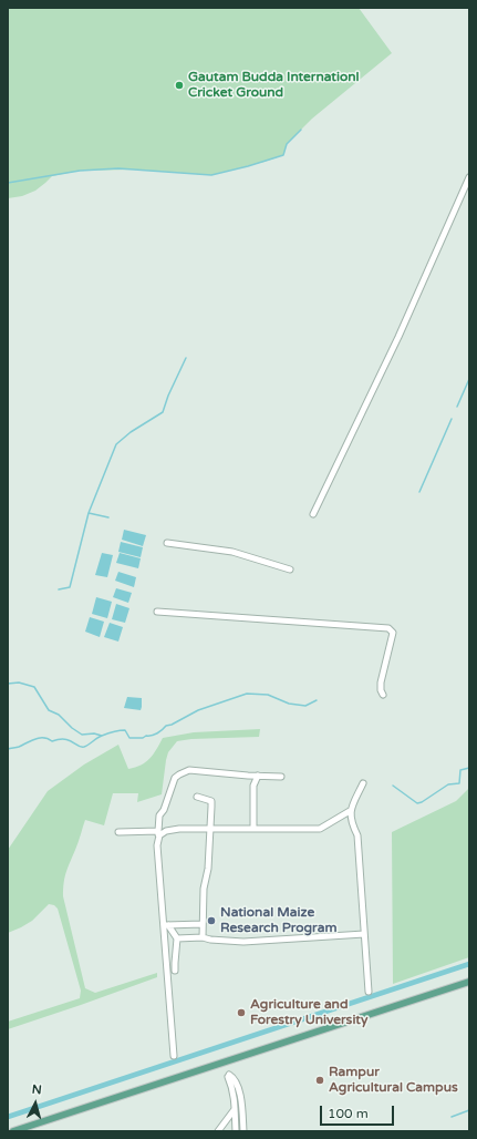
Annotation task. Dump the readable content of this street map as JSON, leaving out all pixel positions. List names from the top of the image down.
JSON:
{
  "places": [
    "Gautam Budda Internationl Cricket Ground",
    "National Maize Research Program",
    "Agriculture and Forestry University",
    "Rampur Agricultural Campus"
  ],
  "scale_bar": "100 m",
  "north": "top"
}
